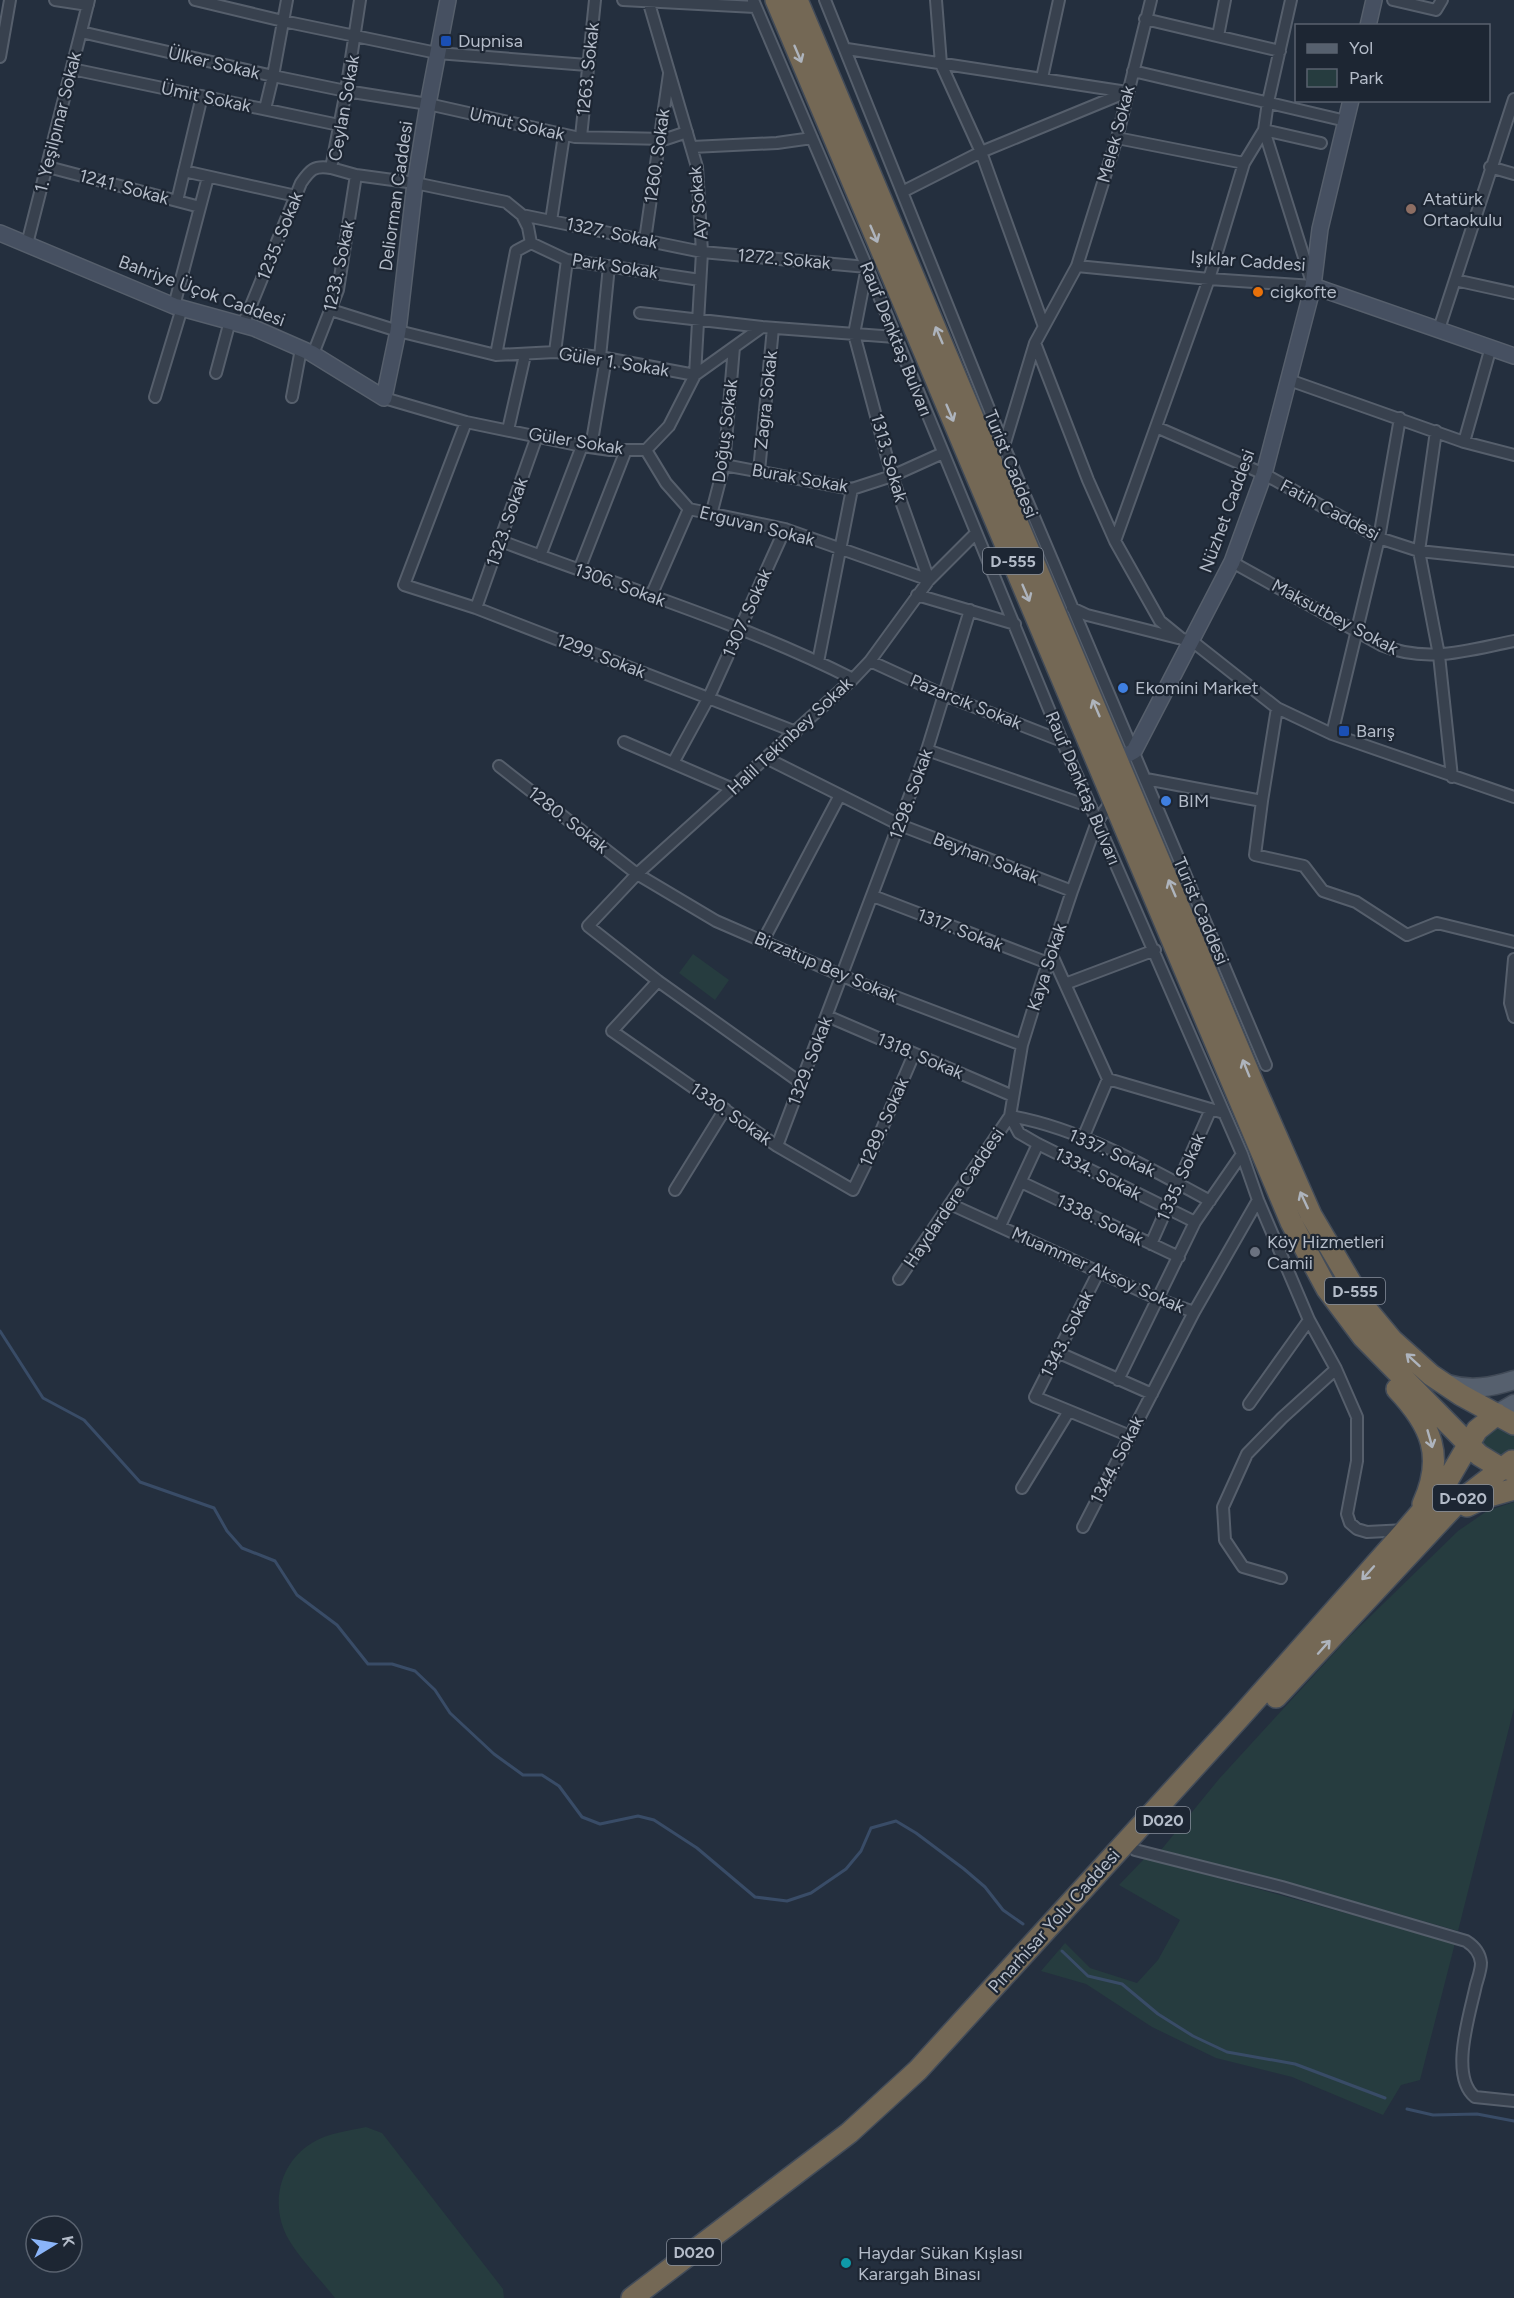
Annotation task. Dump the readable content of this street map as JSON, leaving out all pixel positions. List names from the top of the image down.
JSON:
{
  "streets": {
    "highway": [
      "Rauf Denktaş Bulvarı",
      "D-555",
      "D-020",
      "D020",
      "Pınarhisar Yolu Caddesi"
    ],
    "street": [
      "Ülker Sokak",
      "1263. Sokak",
      "Ümit Sokak",
      "Ceylan Sokak",
      "1. Yeşilpınar Sokak",
      "Umut Sokak",
      "Melek Sokak",
      "1260. Sokak",
      "1241. Sokak",
      "Deliorman Caddesi",
      "Ay Sokak",
      "1327. Sokak",
      "1235. Sokak",
      "1272. Sokak",
      "Işıklar Caddesi",
      "1233. Sokak",
      "Park Sokak",
      "Bahriye Üçok Caddesi",
      "Güler 1. Sokak",
      "Zagra Sokak",
      "Doğuş Sokak",
      "Güler Sokak",
      "1313. Sokak",
      "Turist Caddesi",
      "Burak Sokak",
      "Fatih Caddesi",
      "Nüzhet Caddesi",
      "1323. Sokak",
      "Erguvan Sokak",
      "1306. Sokak",
      "1307. Sokak",
      "Maksutbey Sokak",
      "1299. Sokak",
      "Pazarcık Sokak",
      "Halil Tekinbey Sokak",
      "1298. Sokak",
      "1280. Sokak",
      "Beyhan Sokak",
      "1317. Sokak",
      "Birzatup Bey Sokak",
      "Kaya Sokak",
      "1318. Sokak",
      "1329. Sokak",
      "1330. Sokak",
      "1289. Sokak",
      "1337. Sokak",
      "1334. Sokak",
      "1335. Sokak",
      "Haydardere Caddesi",
      "1338. Sokak",
      "Muammer Aksoy Sokak",
      "1343. Sokak",
      "1344. Sokak"
    ]
  },
  "crossings": [
    ["Ülker Sokak", "Ceylan Sokak"],
    ["Ülker Sokak", "1. Yeşilpınar Sokak"],
    ["Ülker Sokak", "Umut Sokak"],
    ["1263. Sokak", "Umut Sokak"],
    ["Ümit Sokak", "Ceylan Sokak"],
    ["Ümit Sokak", "1. Yeşilpınar Sokak"],
    ["Ceylan Sokak", "Umut Sokak"],
    ["Ceylan Sokak", "Deliorman Caddesi"],
    ["Ceylan Sokak", "1235. Sokak"],
    ["Ceylan Sokak", "1233. Sokak"],
    ["1. Yeşilpınar Sokak", "1241. Sokak"],
    ["1. Yeşilpınar Sokak", "Bahriye Üçok Caddesi"],
    ["Umut Sokak", "1260. Sokak"],
    ["Umut Sokak", "Deliorman Caddesi"],
    ["Umut Sokak", "Ay Sokak"],
    ["Melek Sokak", "Işıklar Caddesi"],
    ["Melek Sokak", "Turist Caddesi"],
    ["1260. Sokak", "Ay Sokak"],
    ["1260. Sokak", "1327. Sokak"],
    ["Deliorman Caddesi", "Bahriye Üçok Caddesi"],
    ["Deliorman Caddesi", "Güler 1. Sokak"],
    ["Deliorman Caddesi", "Güler Sokak"],
    ["Ay Sokak", "1327. Sokak"],
    ["Ay Sokak", "1272. Sokak"],
    ["Ay Sokak", "Park Sokak"],
    ["Ay Sokak", "Güler 1. Sokak"],
    ["Ay Sokak", "Güler Sokak"],
    ["1327. Sokak", "1272. Sokak"],
    ["1235. Sokak", "Bahriye Üçok Caddesi"],
    ["1272. Sokak", "Rauf Denktaş Bulvarı"],
    ["Işıklar Caddesi", "Nüzhet Caddesi"],
    ["1233. Sokak", "Bahriye Üçok Caddesi"],
    ["1233. Sokak", "Güler 1. Sokak"],
    ["Bahriye Üçok Caddesi", "Güler Sokak"],
    ["Rauf Denktaş Bulvarı", "Burak Sokak"],
    ["Rauf Denktaş Bulvarı", "D-555"],
    ["Rauf Denktaş Bulvarı", "Pazarcık Sokak"],
    ["Rauf Denktaş Bulvarı", "Halil Tekinbey Sokak"],
    ["Rauf Denktaş Bulvarı", "Kaya Sokak"],
    ["Rauf Denktaş Bulvarı", "Muammer Aksoy Sokak"],
    ["Rauf Denktaş Bulvarı", "Pınarhisar Yolu Caddesi"],
    ["Güler 1. Sokak", "Güler Sokak"],
    ["Zagra Sokak", "Güler Sokak"],
    ["Zagra Sokak", "Burak Sokak"],
    ["Doğuş Sokak", "Güler Sokak"],
    ["Doğuş Sokak", "Burak Sokak"],
    ["Doğuş Sokak", "Erguvan Sokak"],
    ["Güler Sokak", "1323. Sokak"],
    ["Güler Sokak", "Erguvan Sokak"],
    ["Güler Sokak", "1299. Sokak"],
    ["1313. Sokak", "Burak Sokak"],
    ["1313. Sokak", "Erguvan Sokak"],
    ["1313. Sokak", "Halil Tekinbey Sokak"],
    ["Turist Caddesi", "Nüzhet Caddesi"],
    ["Turist Caddesi", "D-555"],
    ["Fatih Caddesi", "Nüzhet Caddesi"],
    ["Nüzhet Caddesi", "D-555"],
    ["Nüzhet Caddesi", "Maksutbey Sokak"],
    ["1323. Sokak", "1306. Sokak"],
    ["1323. Sokak", "1299. Sokak"],
    ["Erguvan Sokak", "1307. Sokak"],
    ["Erguvan Sokak", "Halil Tekinbey Sokak"],
    ["D-555", "Pınarhisar Yolu Caddesi"],
    ["1306. Sokak", "1307. Sokak"],
    ["1307. Sokak", "1299. Sokak"],
    ["1299. Sokak", "Halil Tekinbey Sokak"],
    ["Pazarcık Sokak", "Halil Tekinbey Sokak"],
    ["Pazarcık Sokak", "1298. Sokak"],
    ["Halil Tekinbey Sokak", "1280. Sokak"],
    ["Halil Tekinbey Sokak", "Beyhan Sokak"],
    ["Halil Tekinbey Sokak", "Birzatup Bey Sokak"],
    ["Halil Tekinbey Sokak", "1330. Sokak"],
    ["1298. Sokak", "Beyhan Sokak"],
    ["1298. Sokak", "1317. Sokak"],
    ["1298. Sokak", "Birzatup Bey Sokak"],
    ["1298. Sokak", "1329. Sokak"],
    ["1280. Sokak", "Birzatup Bey Sokak"],
    ["Beyhan Sokak", "Kaya Sokak"],
    ["1317. Sokak", "Kaya Sokak"],
    ["Birzatup Bey Sokak", "Kaya Sokak"],
    ["Birzatup Bey Sokak", "1329. Sokak"],
    ["Kaya Sokak", "1318. Sokak"],
    ["Kaya Sokak", "1337. Sokak"],
    ["Kaya Sokak", "1334. Sokak"],
    ["Kaya Sokak", "Haydardere Caddesi"],
    ["1318. Sokak", "1329. Sokak"],
    ["1318. Sokak", "1289. Sokak"],
    ["1329. Sokak", "1330. Sokak"],
    ["1330. Sokak", "1289. Sokak"],
    ["1337. Sokak", "1334. Sokak"],
    ["1337. Sokak", "1335. Sokak"],
    ["1337. Sokak", "Haydardere Caddesi"],
    ["1334. Sokak", "1335. Sokak"],
    ["1334. Sokak", "Haydardere Caddesi"],
    ["1335. Sokak", "1338. Sokak"],
    ["Haydardere Caddesi", "Muammer Aksoy Sokak"],
    ["Muammer Aksoy Sokak", "1343. Sokak"],
    ["Muammer Aksoy Sokak", "1344. Sokak"],
    ["1343. Sokak", "1344. Sokak"]
  ],
  "places": {
    "transit": ["Dupnisa", "Barış"],
    "other": [
      "Atatürk Ortaokulu",
      "cigkofte",
      "Ekomini Market",
      "BIM",
      "Köy Hizmetleri Camii",
      "Haydar Sükan Kışlası Karargah Binası"
    ]
  },
  "legend": ["Yol", "Park"],
  "north": "right"
}
